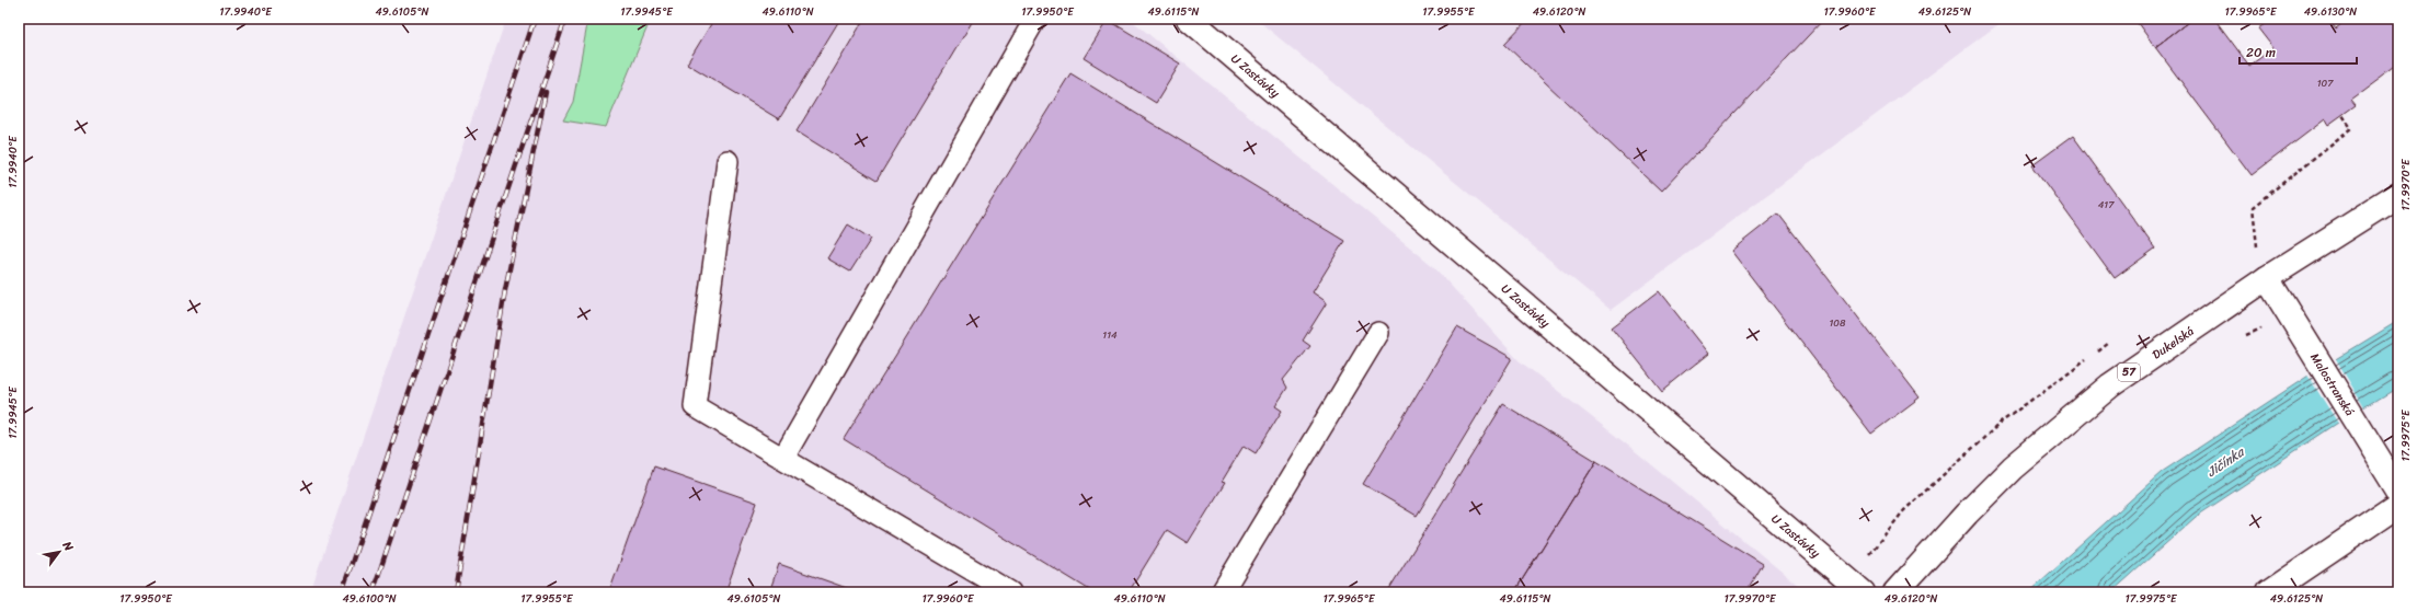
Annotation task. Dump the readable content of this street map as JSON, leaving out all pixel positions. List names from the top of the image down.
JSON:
{
  "streets": {
    "street": [
      "U Zastávky",
      "Dukelská",
      "57",
      "Malostranská"
    ]
  },
  "crossings": [
    ["Dukelská", "Malostranská"]
  ],
  "water": ["Jičínka"],
  "house_numbers": [
    "107",
    "417",
    "108",
    "114"
  ],
  "scale_bar": "20 m",
  "north": "top right",
  "coordinates": [
    "17.9940°E",
    "49.6105°N",
    "17.9945°E",
    "49.6110°N",
    "17.9950°E",
    "49.6115°N",
    "17.9955°E",
    "49.6120°N",
    "17.9960°E",
    "49.6125°N",
    "17.9965°E",
    "49.6130°N",
    "17.9970°E",
    "17.9975°E",
    "49.6100°N"
  ]
}
